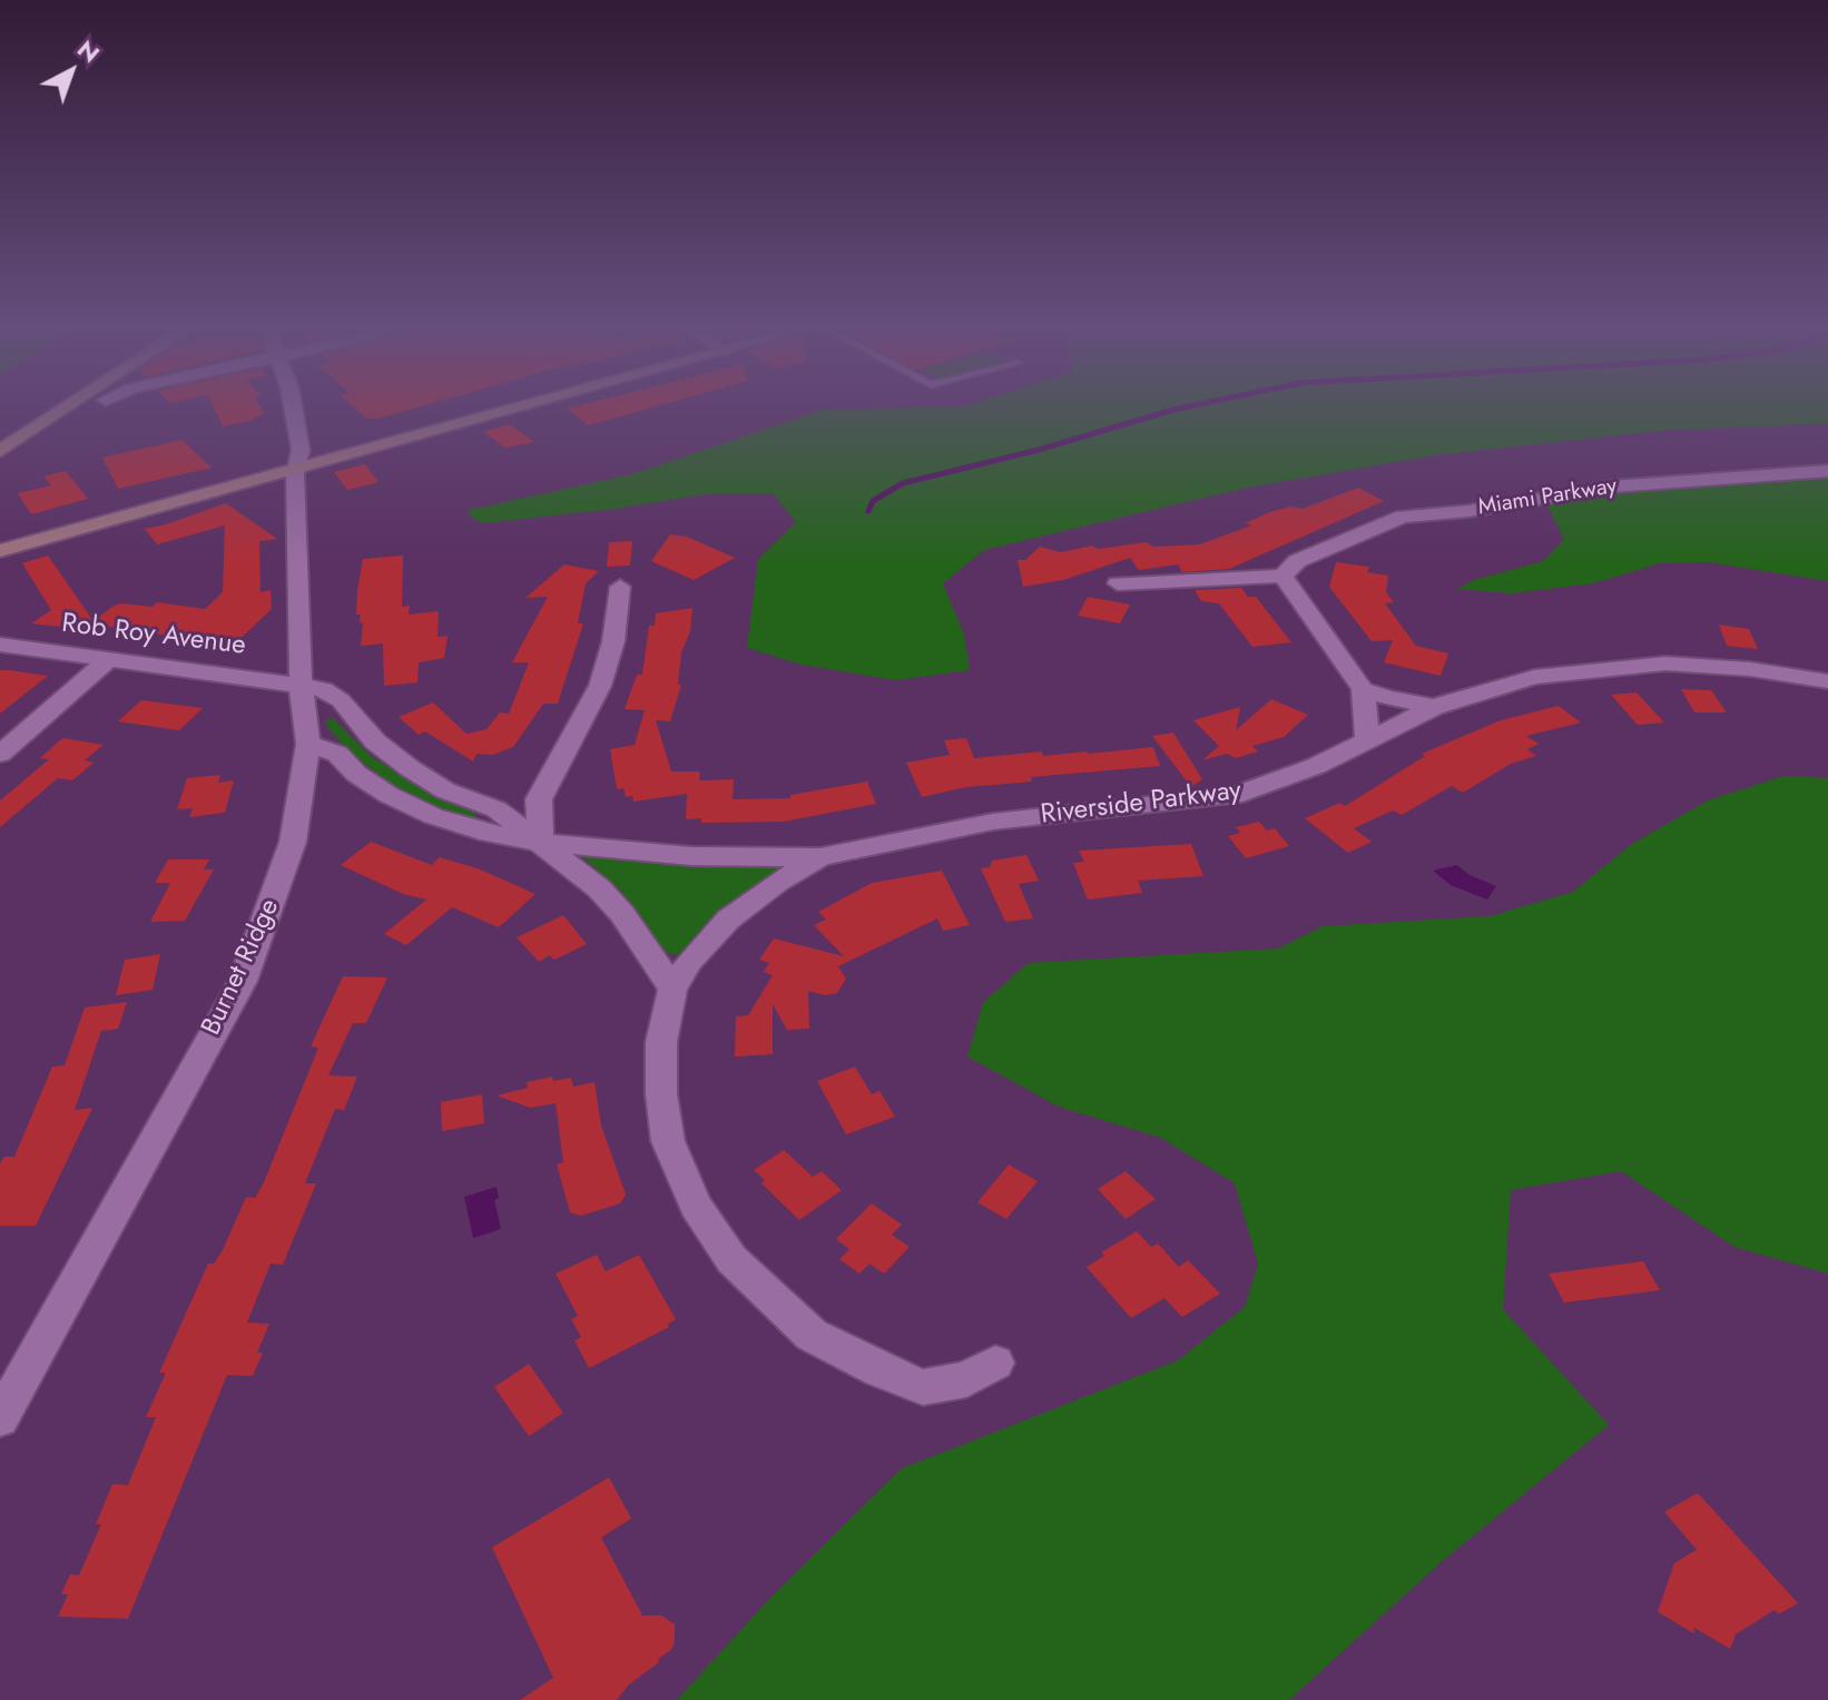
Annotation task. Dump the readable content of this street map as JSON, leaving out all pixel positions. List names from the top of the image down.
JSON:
{
  "streets": {
    "street": [
      "Miami Parkway",
      "Rob Roy Avenue",
      "Riverside Parkway",
      "Burnet Ridge"
    ]
  },
  "crossings": [
    ["Rob Roy Avenue", "Burnet Ridge"],
    ["Riverside Parkway", "Burnet Ridge"]
  ],
  "north": "top right"
}
